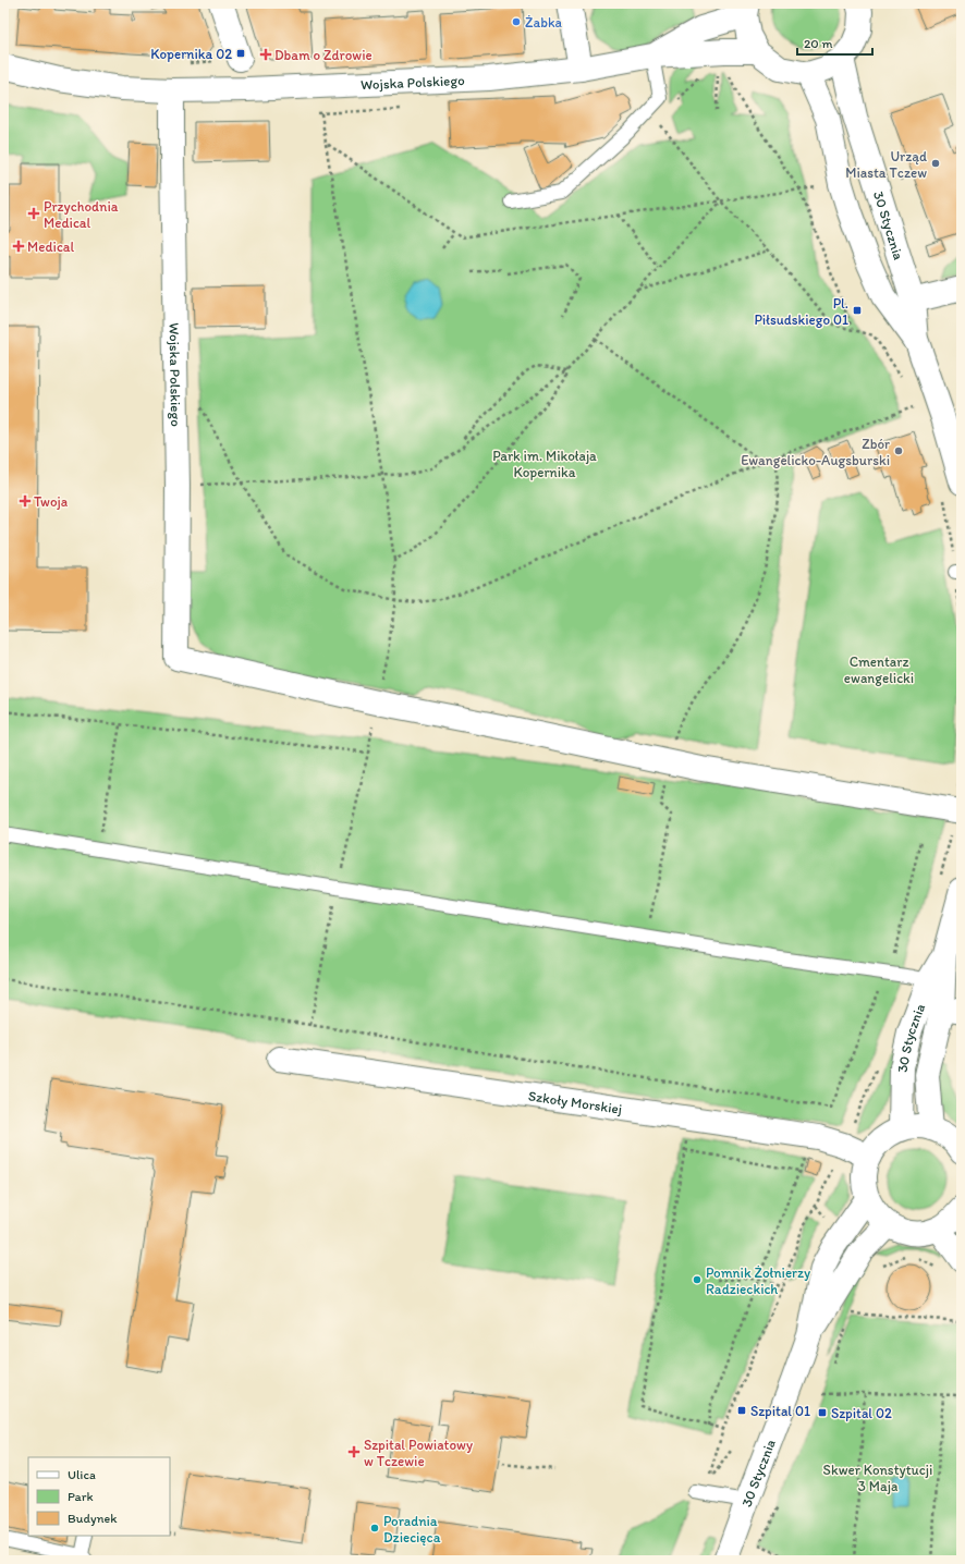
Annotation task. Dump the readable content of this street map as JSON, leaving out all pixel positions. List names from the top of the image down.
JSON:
{
  "streets": {
    "street": ["Wojska Polskiego", "30 Stycznia", "Szkoły Morskiej"]
  },
  "parks": ["Park im. Mikołaja Kopernika", "Cmentarz ewangelicki", "Skwer Konstytucji 3 Maja"],
  "places": {
    "other": [
      "Żabka",
      "Urząd Miasta Tczew",
      "Zbór Ewangelicko-Augsburski",
      "Pomnik Żołnierzy Radzieckich",
      "Poradnia Dziecięca"
    ],
    "transit": [
      "Kopernika 02",
      "Pl. Piłsudskiego 01",
      "Szpital 01",
      "Szpital 02"
    ],
    "health": [
      "Dbam o Zdrowie",
      "Przychodnia Medical",
      "Medical",
      "Twoja",
      "Szpital Powiatowy w Tczewie"
    ]
  },
  "legend": ["Ulica", "Park", "Budynek"],
  "scale_bar": "20 m"
}
